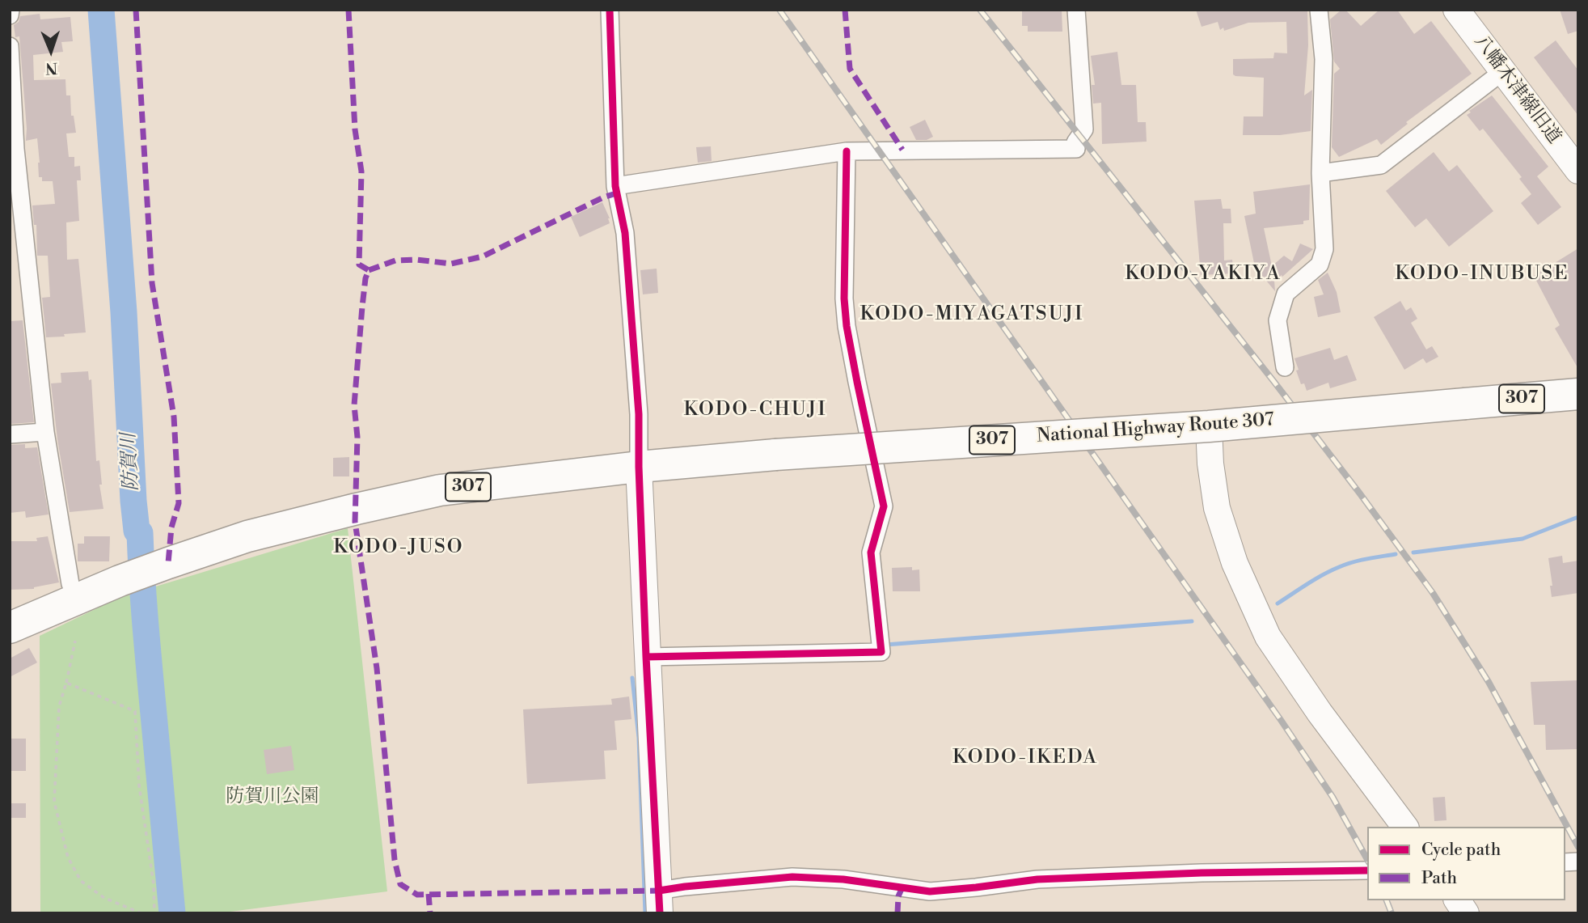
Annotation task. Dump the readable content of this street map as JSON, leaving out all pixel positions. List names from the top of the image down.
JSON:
{
  "streets": {
    "highway": ["307", "National Highway Route 307"],
    "street": ["八幡木津線旧道"]
  },
  "districts": [
    "KODO-YAKIYA",
    "KODO-INUBUSE",
    "KODO-MIYAGATSUJI",
    "KODO-CHUJI",
    "KODO-JUSO",
    "KODO-IKEDA"
  ],
  "water": ["防賀川"],
  "parks": ["防賀川公園"],
  "legend": ["Cycle path", "Path"],
  "north": "bottom"
}
